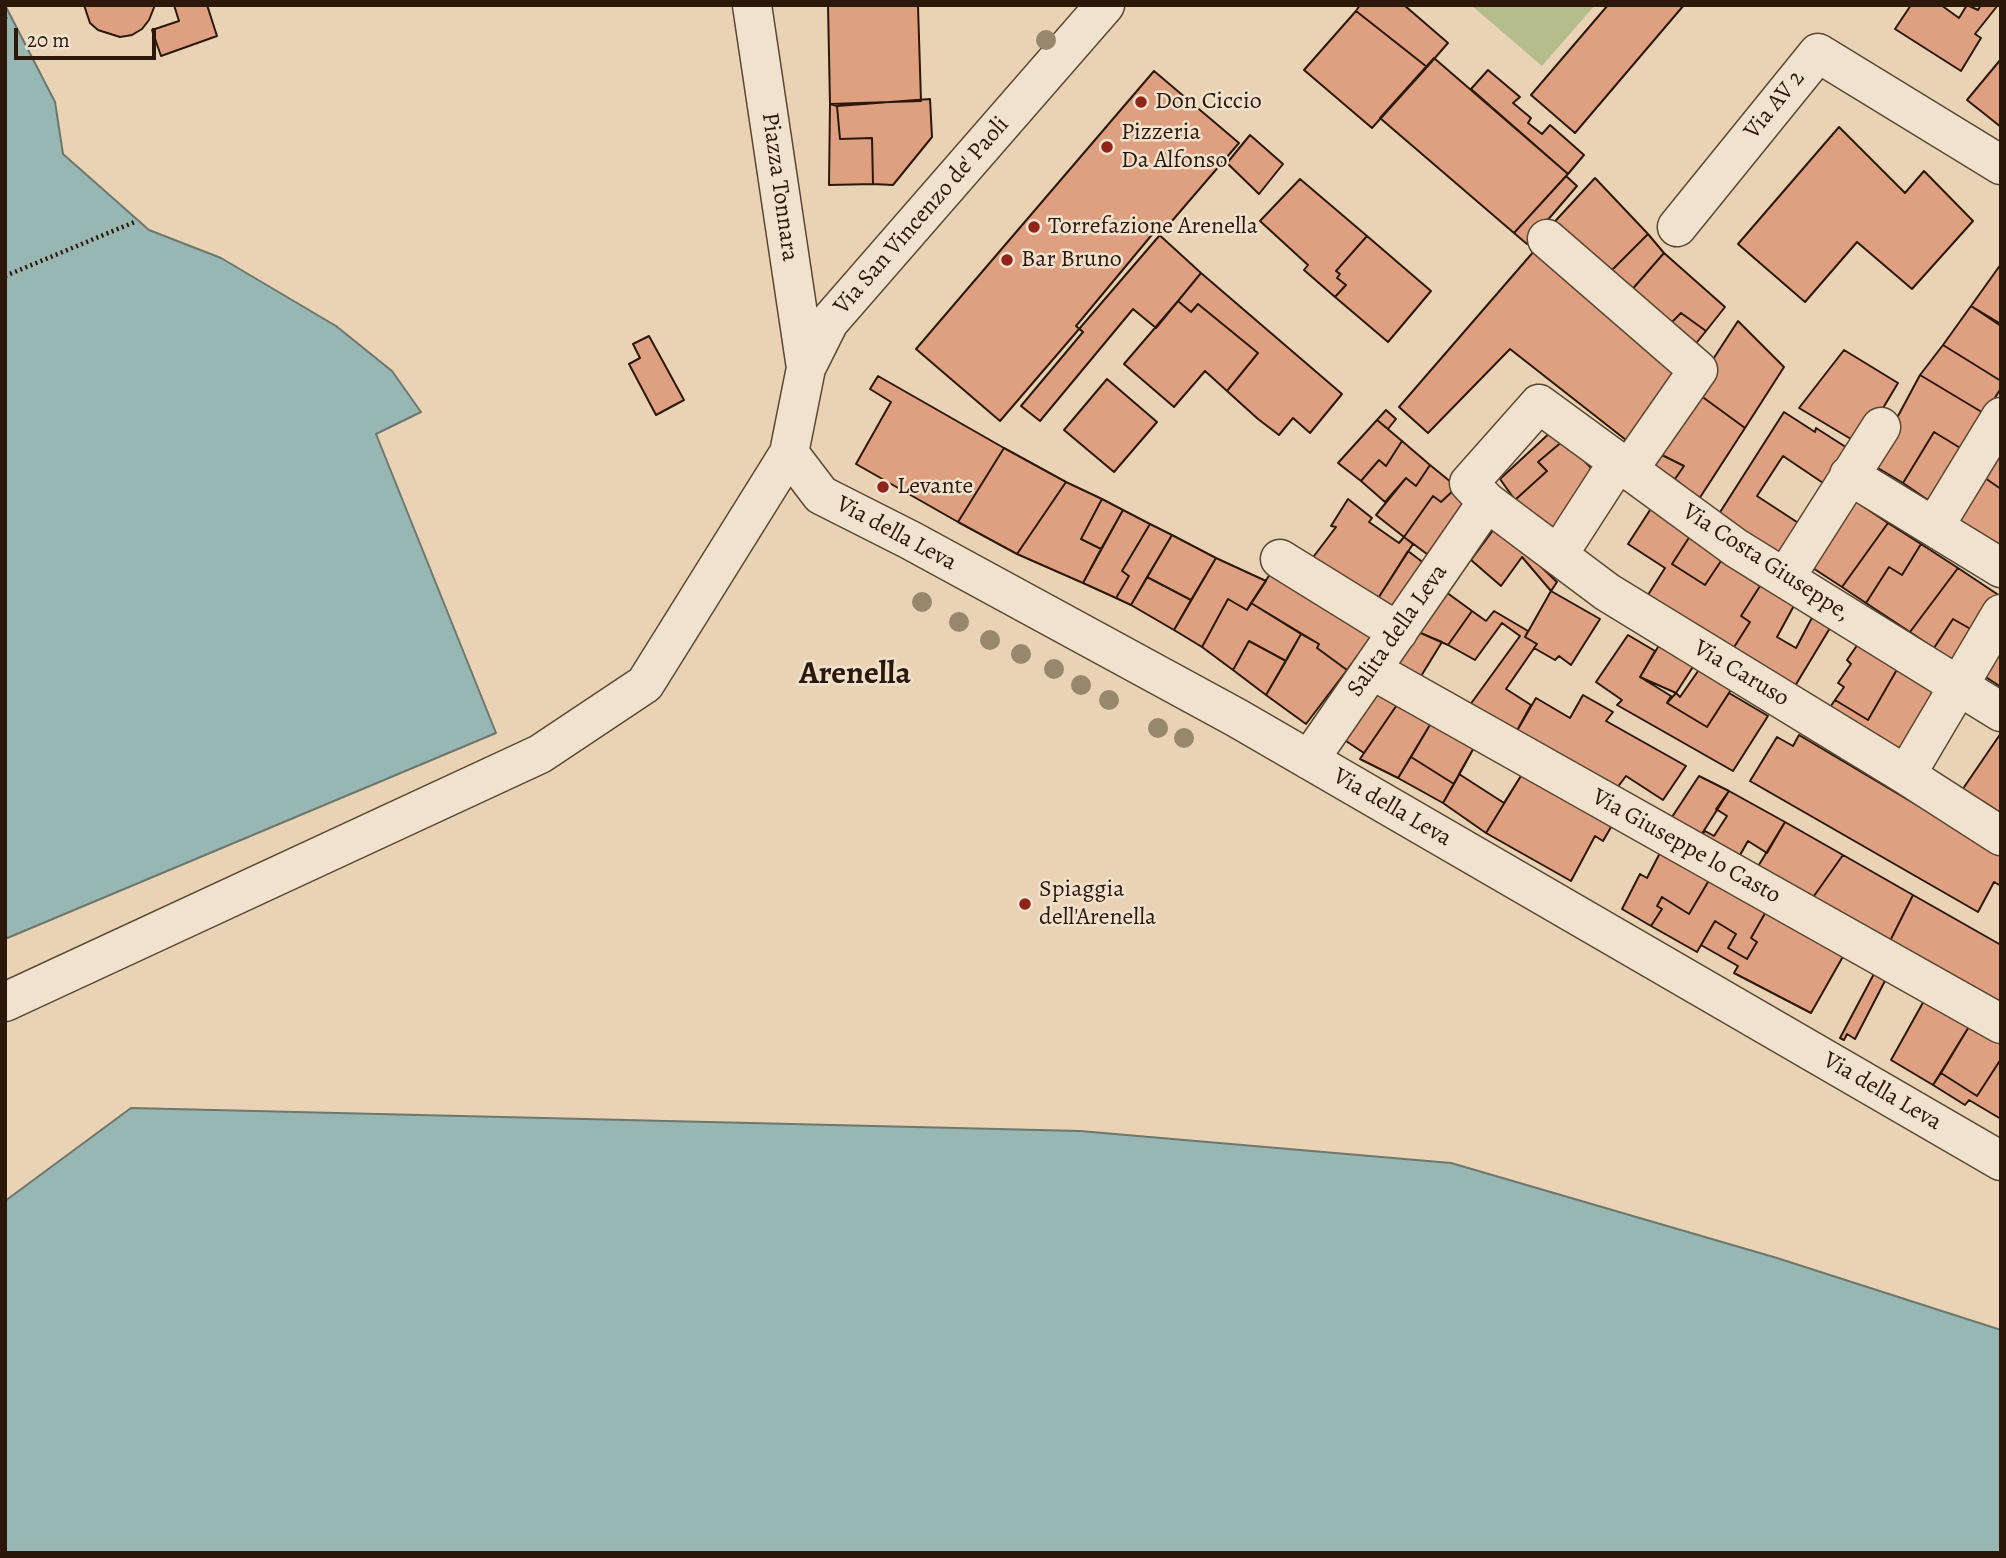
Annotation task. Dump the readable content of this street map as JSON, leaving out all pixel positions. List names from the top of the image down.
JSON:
{
  "streets": {
    "street": [
      "Via AV 2",
      "Piazza Tonnara",
      "Via San Vincenzo de' Paoli",
      "Via della Leva",
      "Via Costa Giuseppe,",
      "Salita della Leva",
      "Via Caruso",
      "Via Giuseppe lo Casto"
    ]
  },
  "crossings": [
    ["Piazza Tonnara", "Via San Vincenzo de' Paoli"],
    ["Via San Vincenzo de' Paoli", "Via della Leva"],
    ["Via della Leva", "Salita della Leva"],
    ["Via Costa Giuseppe,", "Salita della Leva"],
    ["Via Costa Giuseppe,", "Via Caruso"],
    ["Salita della Leva", "Via Caruso"],
    ["Salita della Leva", "Via Giuseppe lo Casto"]
  ],
  "districts": ["Arenella"],
  "places": [
    "Don Ciccio",
    "Pizzeria Da Alfonso",
    "Torrefazione Arenella",
    "Bar Bruno",
    "Levante",
    "Spiaggia dell'Arenella"
  ],
  "scale_bar": "20 m"
}
